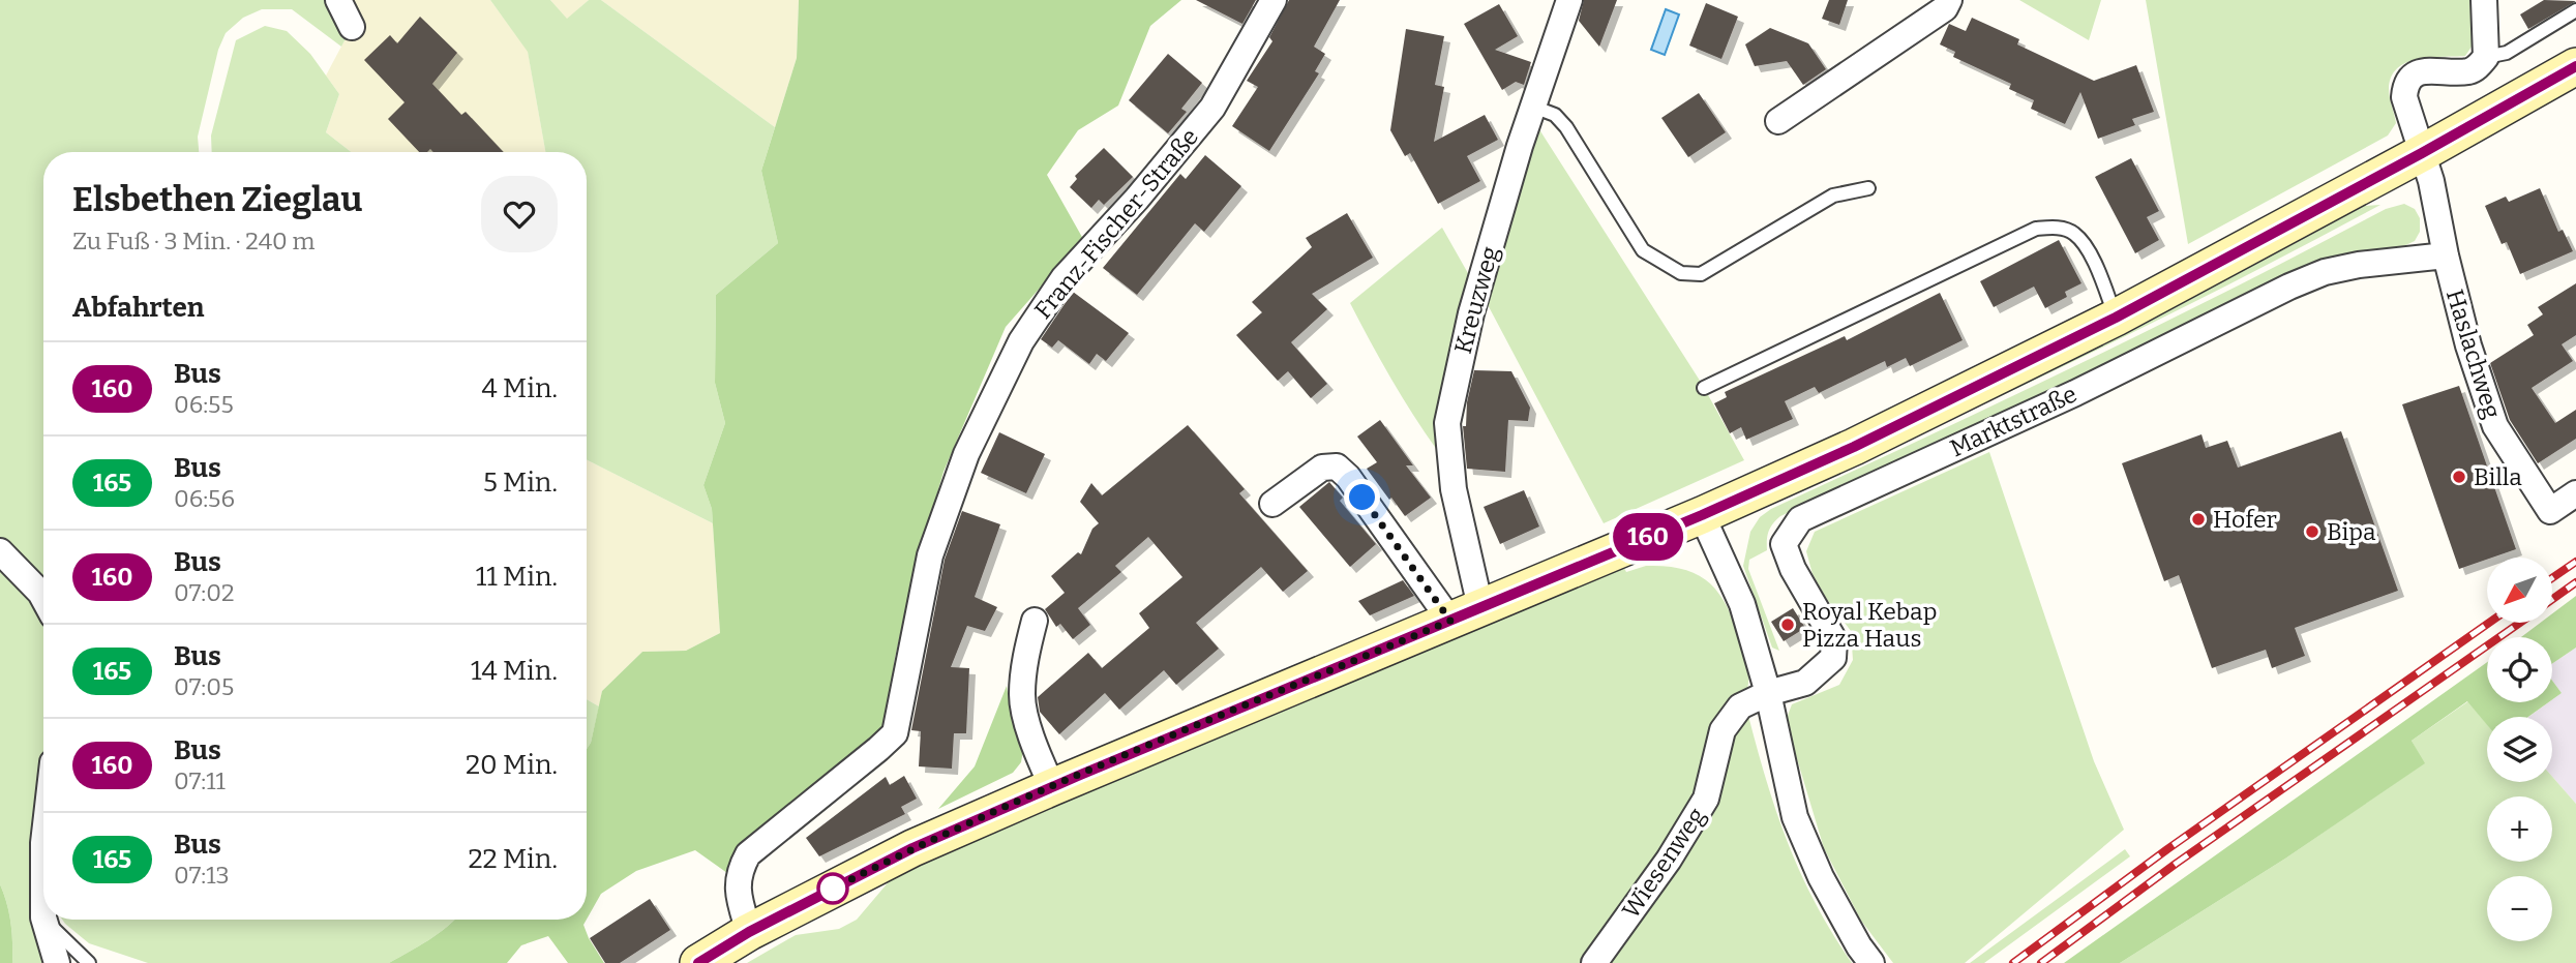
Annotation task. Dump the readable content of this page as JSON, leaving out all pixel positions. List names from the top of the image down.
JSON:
{
  "streets": {
    "street": [
      "Franz-Fischer-Straße",
      "Kreuzweg",
      "Haslachweg",
      "Marktstraße",
      "Wiesenweg"
    ]
  },
  "crossings": [
    ["Haslachweg", "Marktstraße"],
    ["Marktstraße", "Wiesenweg"]
  ],
  "places": [
    "Billa",
    "Hofer",
    "Bipa",
    "Royal Kebap Pizza Haus"
  ],
  "lines": ["bus line 160"],
  "north": "bottom left",
  "page": {
    "on_map": "160",
    "heading": [
      ["Elsbethen Zieglau", "Zu Fuß · 3 Min. · 240 m"],
      "Abfahrten"
    ],
    "list": [
      {
        "mark": "160",
        "name": "Bus",
        "note": "06:55",
        "value": "4 Min."
      },
      {
        "mark": "165",
        "name": "Bus",
        "note": "06:56",
        "value": "5 Min."
      },
      {
        "mark": "160",
        "name": "Bus",
        "note": "07:02",
        "value": "11 Min."
      },
      {
        "mark": "165",
        "name": "Bus",
        "note": "07:05",
        "value": "14 Min."
      },
      {
        "mark": "160",
        "name": "Bus",
        "note": "07:11",
        "value": "20 Min."
      },
      {
        "mark": "165",
        "name": "Bus",
        "note": "07:13",
        "value": "22 Min."
      }
    ],
    "map_buttons": ["+", "−"]
  }
}
